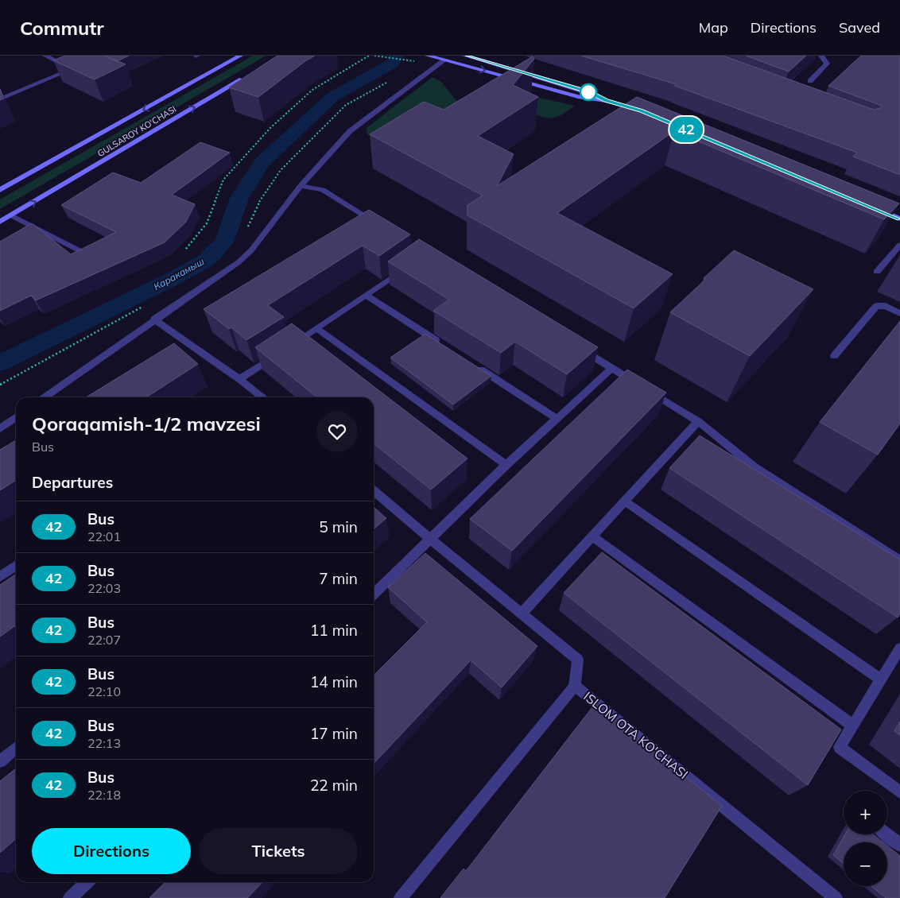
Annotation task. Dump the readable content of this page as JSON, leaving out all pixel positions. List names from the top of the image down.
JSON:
{
  "streets": {
    "main road": ["GULSAROY KO'CHASI"],
    "street": ["ISLOM OTA KO'CHASI"]
  },
  "water": ["Каракамыш"],
  "lines": ["bus line 42"],
  "page": {
    "header": "Commutr",
    "nav": ["Map", "Directions", "Saved"],
    "on_map": "42",
    "heading": [
      ["Qoraqamish-1/2 mavzesi", "Bus"],
      "Departures"
    ],
    "list": [
      {
        "mark": "42",
        "name": "Bus",
        "note": "22:01",
        "value": "5 min"
      },
      {
        "mark": "42",
        "name": "Bus",
        "note": "22:03",
        "value": "7 min"
      },
      {
        "mark": "42",
        "name": "Bus",
        "note": "22:07",
        "value": "11 min"
      },
      {
        "mark": "42",
        "name": "Bus",
        "note": "22:10",
        "value": "14 min"
      },
      {
        "mark": "42",
        "name": "Bus",
        "note": "22:13",
        "value": "17 min"
      },
      {
        "mark": "42",
        "name": "Bus",
        "note": "22:18",
        "value": "22 min"
      }
    ],
    "map_buttons": ["+", "−"],
    "buttons": ["Directions", "Tickets"]
  }
}
